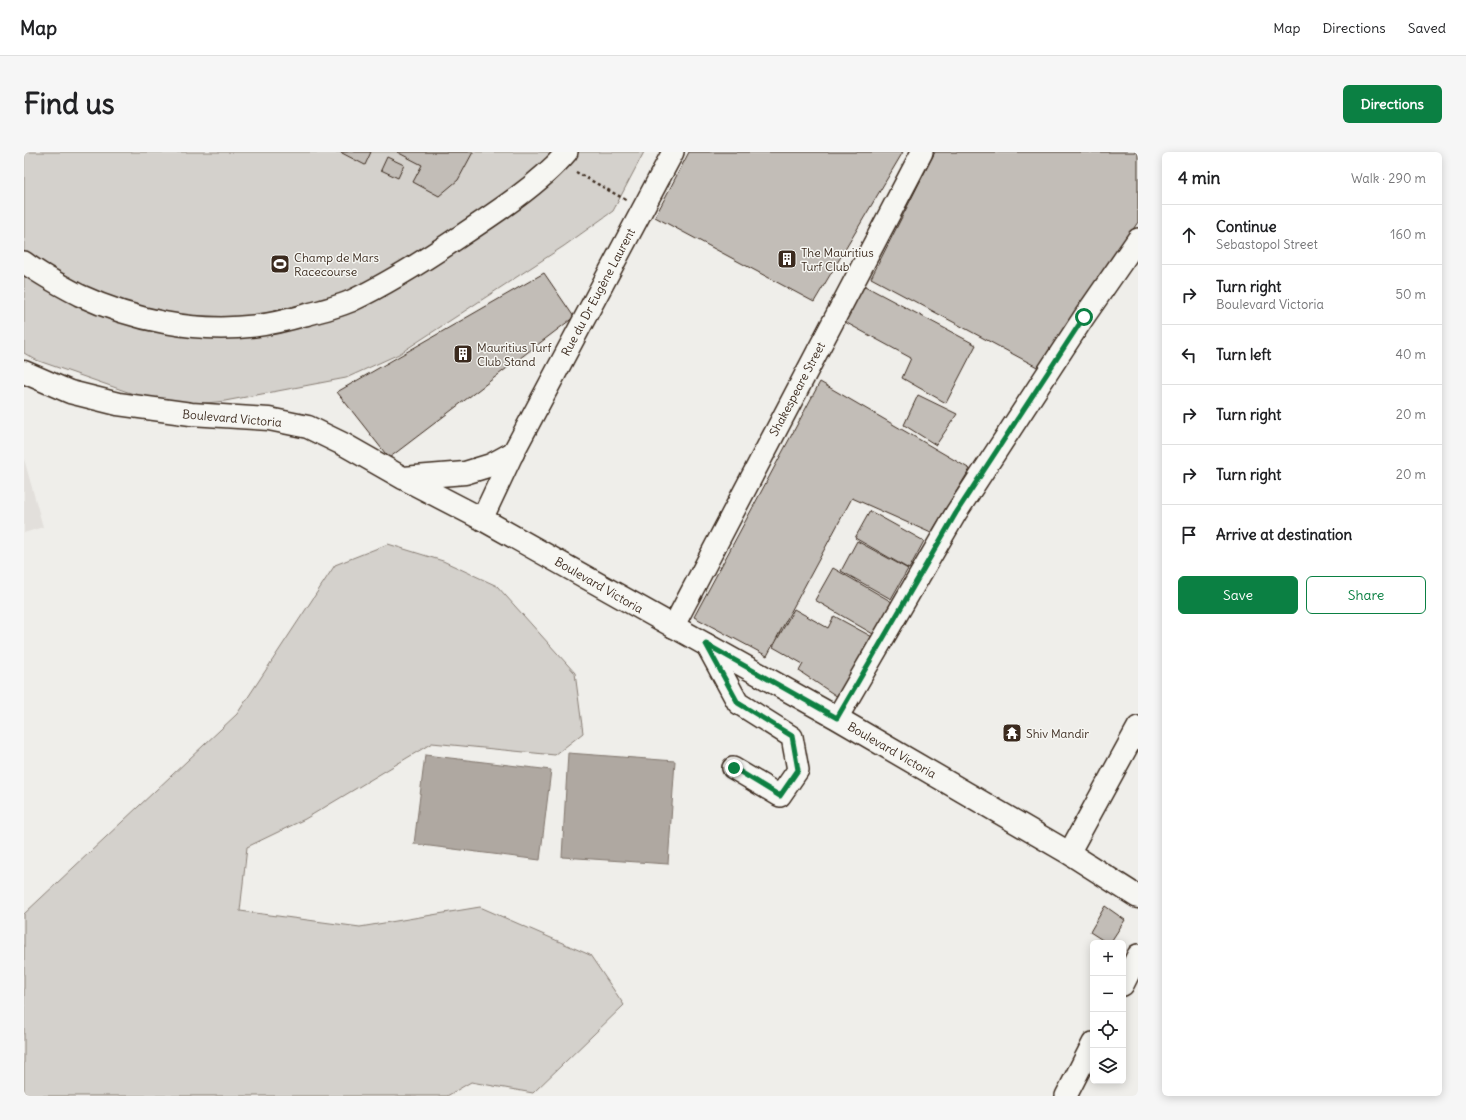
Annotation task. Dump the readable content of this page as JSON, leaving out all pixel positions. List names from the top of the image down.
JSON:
{
  "streets": {
    "main road": ["Boulevard Victoria"],
    "street": ["Rue du Dr Eugène Laurent", "Shakespeare Street"]
  },
  "crossings": [
    ["Rue du Dr Eugène Laurent", "Boulevard Victoria"],
    ["Shakespeare Street", "Boulevard Victoria"]
  ],
  "places": {
    "building": ["The Mauritius Turf Club", "Mauritius Turf Club Stand"],
    "sports": ["Champ de Mars Racecourse"],
    "temple": ["Shiv Mandir"]
  },
  "page": {
    "header": "Map",
    "nav": ["Map", "Directions", "Saved"],
    "buttons": [
      "Directions",
      ["Save", "Share"]
    ],
    "title": "Find us",
    "heading": ["4 min", "Walk · 290 m"],
    "list": [
      ["Continue", "Sebastopol Street", "160 m"],
      ["Turn right", "Boulevard Victoria", "50 m"],
      ["Turn left", "40 m"],
      ["Turn right", "20 m"],
      ["Turn right", "20 m"],
      "Arrive at destination"
    ],
    "map_buttons": ["+", "−"]
  }
}
